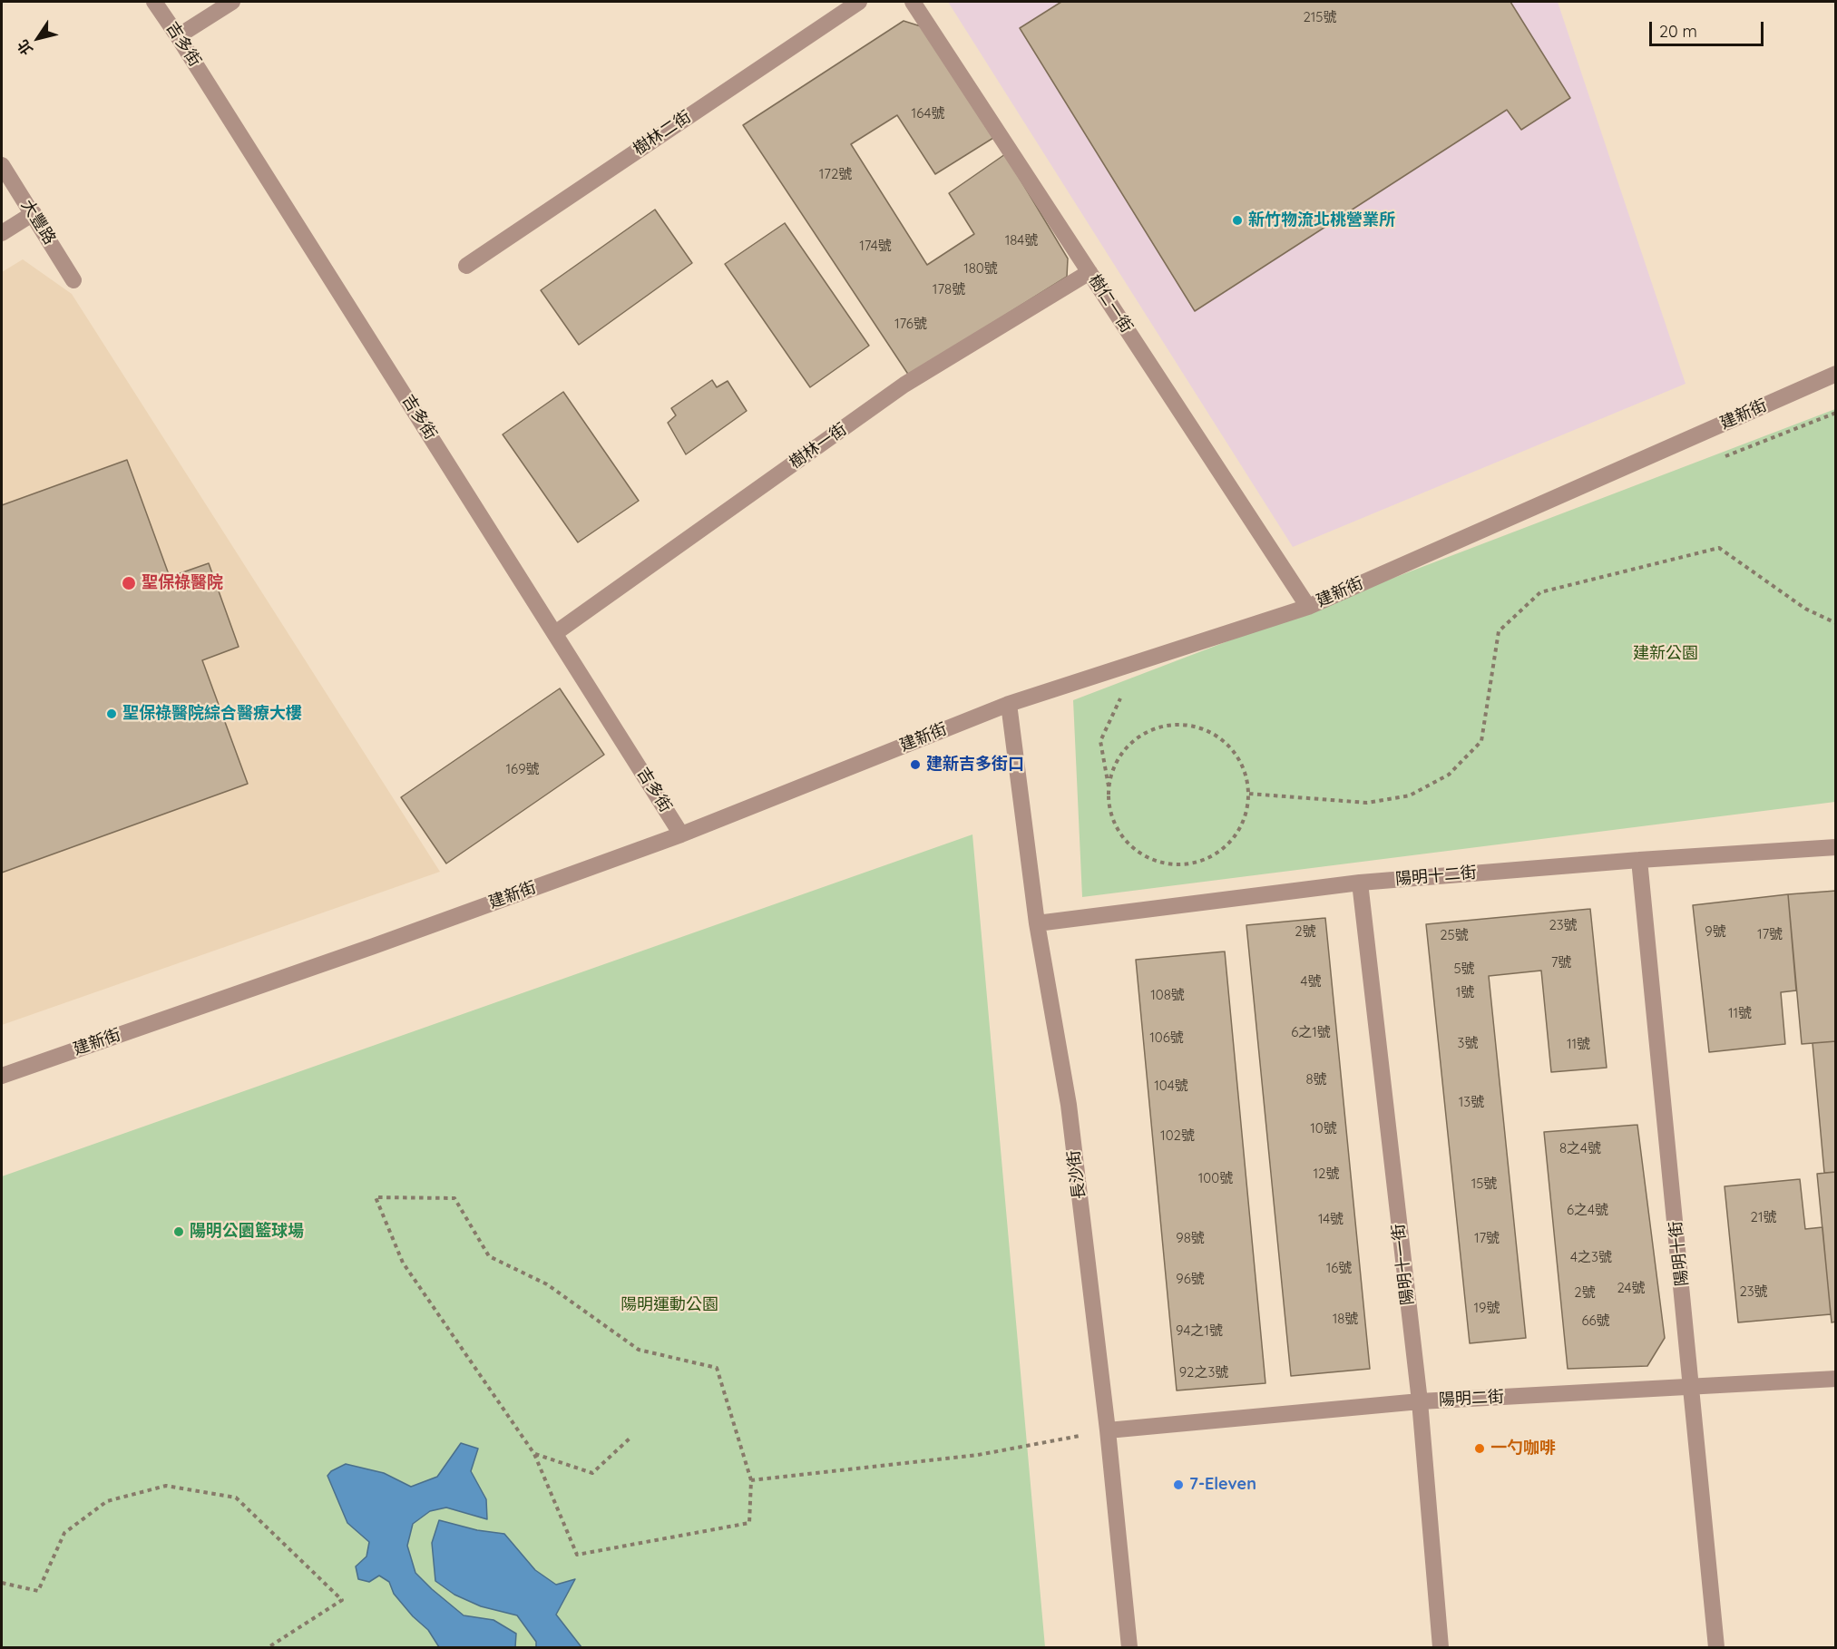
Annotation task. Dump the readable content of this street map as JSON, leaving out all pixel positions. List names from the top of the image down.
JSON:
{
  "streets": {
    "street": [
      "吉多街",
      "樹林二街",
      "大豐路",
      "樹仁一街",
      "建新街",
      "樹林一街",
      "陽明十二街",
      "長沙街",
      "陽明十街",
      "陽明十一街",
      "陽明二街"
    ]
  },
  "crossings": [
    ["吉多街", "建新街"],
    ["吉多街", "樹林一街"],
    ["樹仁一街", "建新街"],
    ["樹仁一街", "樹林一街"],
    ["建新街", "長沙街"],
    ["陽明十二街", "長沙街"],
    ["陽明十二街", "陽明十街"],
    ["陽明十二街", "陽明十一街"],
    ["長沙街", "陽明二街"],
    ["陽明十街", "陽明二街"],
    ["陽明十一街", "陽明二街"]
  ],
  "parks": ["建新公園", "陽明運動公園"],
  "places": [
    "新竹物流北桃營業所",
    "聖保祿醫院",
    "聖保祿醫院綜合醫療大樓",
    "建新吉多街口",
    "陽明公園籃球場",
    "一勺咖啡",
    "7-Eleven"
  ],
  "house_numbers": [
    "215號",
    "164號",
    "172號",
    "184號",
    "174號",
    "180號",
    "178號",
    "176號",
    "169號",
    "23號",
    "2號",
    "9號",
    "17號",
    "25號",
    "7號",
    "5號",
    "4號",
    "1號",
    "108號",
    "11號",
    "6之1號",
    "106號",
    "3號",
    "11號",
    "8號",
    "104號",
    "13號",
    "10號",
    "102號",
    "8之4號",
    "12號",
    "100號",
    "15號",
    "6之4號",
    "21號",
    "14號",
    "98號",
    "17號",
    "4之3號",
    "16號",
    "96號",
    "24號",
    "23號",
    "2號",
    "19號",
    "18號",
    "66號",
    "94之1號",
    "92之3號"
  ],
  "scale_bar": "20 m",
  "north": "bottom left"
}
